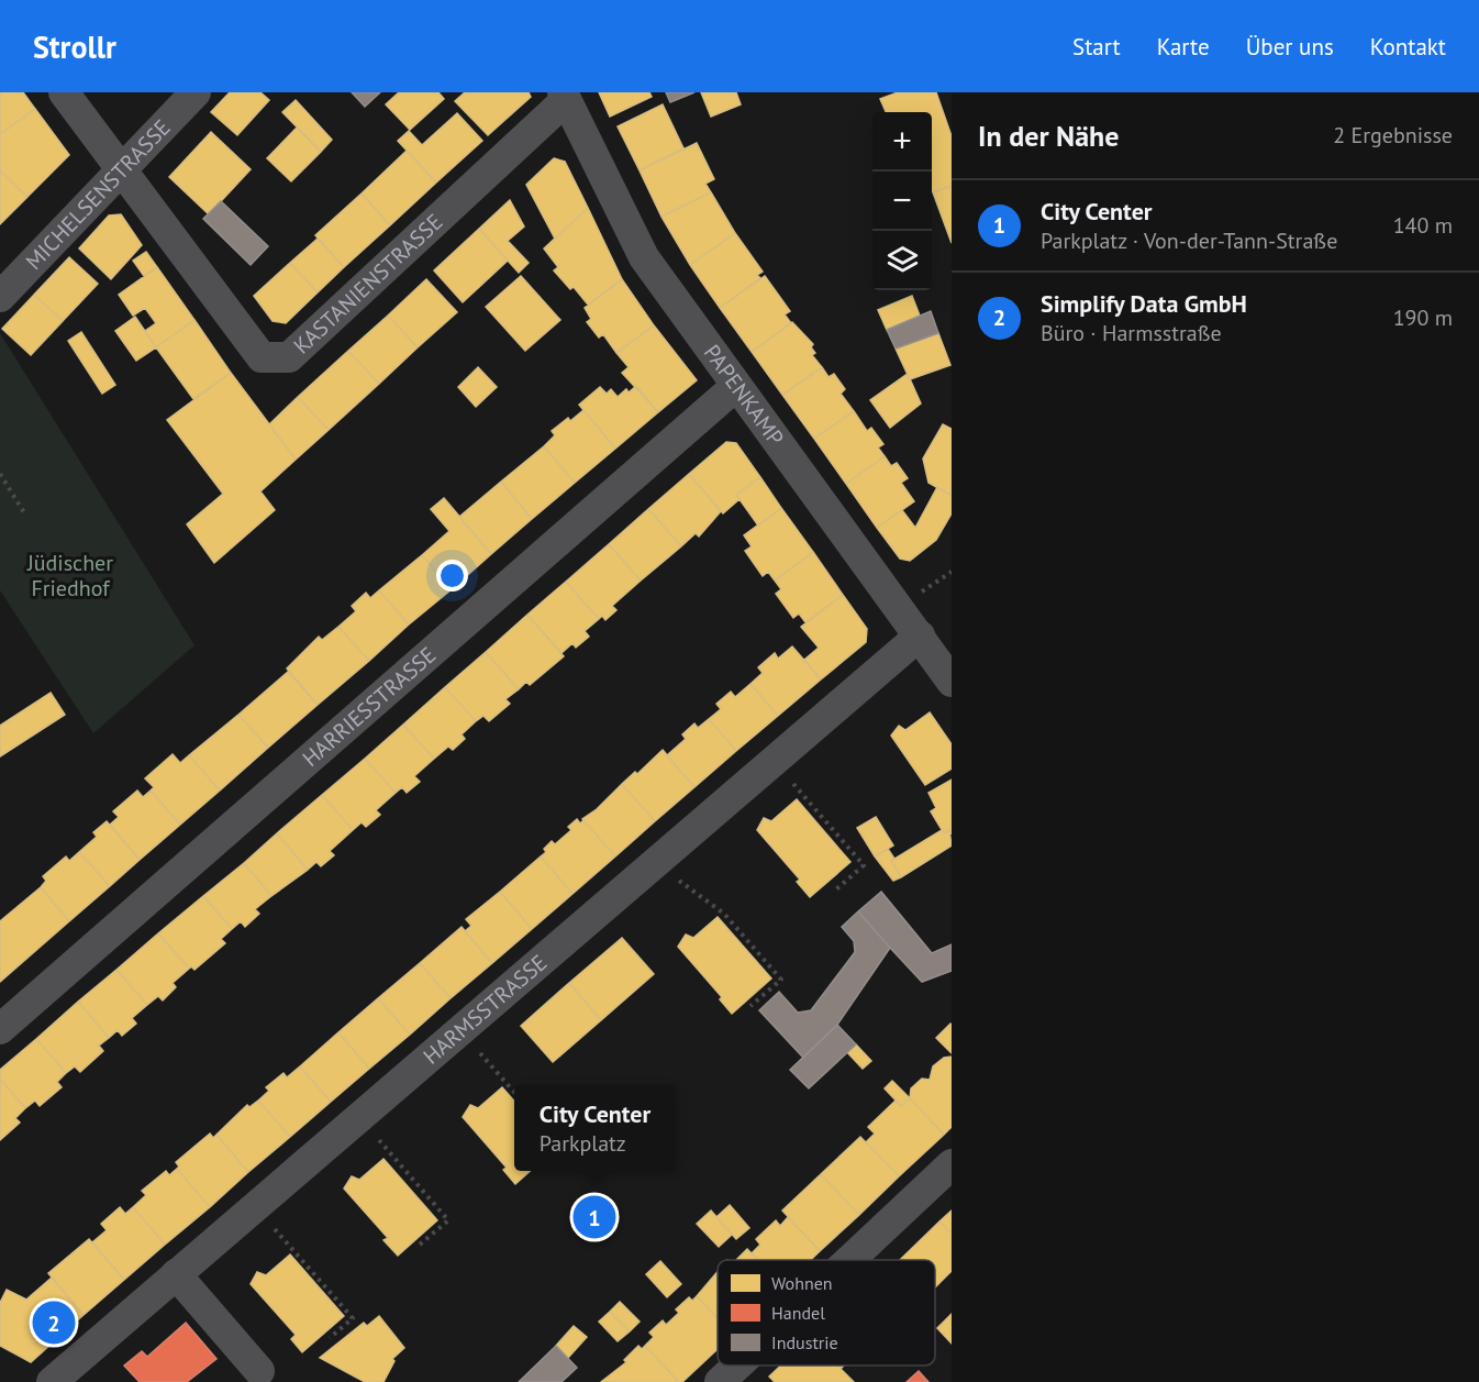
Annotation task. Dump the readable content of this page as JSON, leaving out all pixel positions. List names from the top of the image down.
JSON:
{
  "streets": {
    "street": [
      "MICHELSENSTRASSE",
      "KASTANIENSTRASSE",
      "PAPENKAMP",
      "HARRIESSTRASSE",
      "HARMSSTRASSE"
    ]
  },
  "crossings": [
    ["MICHELSENSTRASSE", "KASTANIENSTRASSE"],
    ["KASTANIENSTRASSE", "PAPENKAMP"],
    ["PAPENKAMP", "HARRIESSTRASSE"],
    ["PAPENKAMP", "HARMSSTRASSE"]
  ],
  "parks": ["Jüdischer Friedhof"],
  "legend": ["Wohnen", "Handel", "Industrie"],
  "page": {
    "header": "Strollr",
    "nav": [
      "Start",
      "Karte",
      "Über uns",
      "Kontakt"
    ],
    "heading": ["In der Nähe", "2 Ergebnisse"],
    "map_buttons": ["+", "−"],
    "list": [
      {
        "mark": "1",
        "name": "City Center",
        "note": "Parkplatz · Von-der-Tann-Straße",
        "value": "140 m"
      },
      {
        "mark": "2",
        "name": "Simplify Data GmbH",
        "note": "Büro · Harmsstraße",
        "value": "190 m"
      }
    ],
    "popup": ["City Center", "Parkplatz"],
    "pins": ["1", "2"]
  }
}
